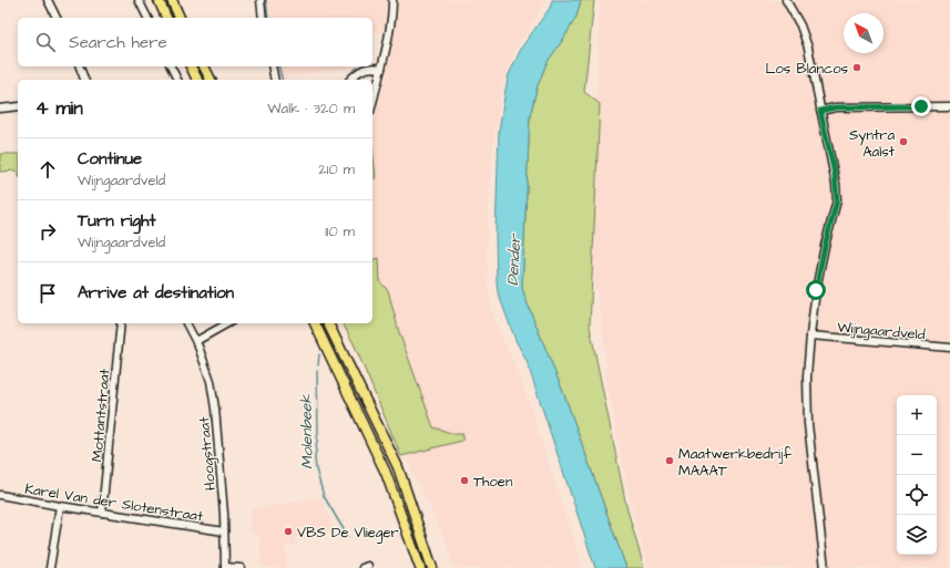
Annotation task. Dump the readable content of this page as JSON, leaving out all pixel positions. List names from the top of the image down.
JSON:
{
  "streets": {
    "street": [
      "Wijngaardveld",
      "Mottantstraat",
      "Hoogstraat",
      "Karel Van der Slotenstraat"
    ]
  },
  "crossings": [
    ["Mottantstraat", "Karel Van der Slotenstraat"],
    ["Hoogstraat", "Karel Van der Slotenstraat"]
  ],
  "water": ["Dender", "Molenbeek"],
  "places": [
    "Los Blancos",
    "Syntra Aalst",
    "Maatwerkbedrijf MAAAT",
    "Thoen",
    "VBS De Vlieger"
  ],
  "north": "top left",
  "page": {
    "search": "Search here",
    "heading": ["4 min", "Walk · 320 m"],
    "list": [
      ["Continue", "Wijngaardveld", "210 m"],
      ["Turn right", "Wijngaardveld", "110 m"],
      "Arrive at destination"
    ],
    "map_buttons": ["+", "−"]
  }
}
